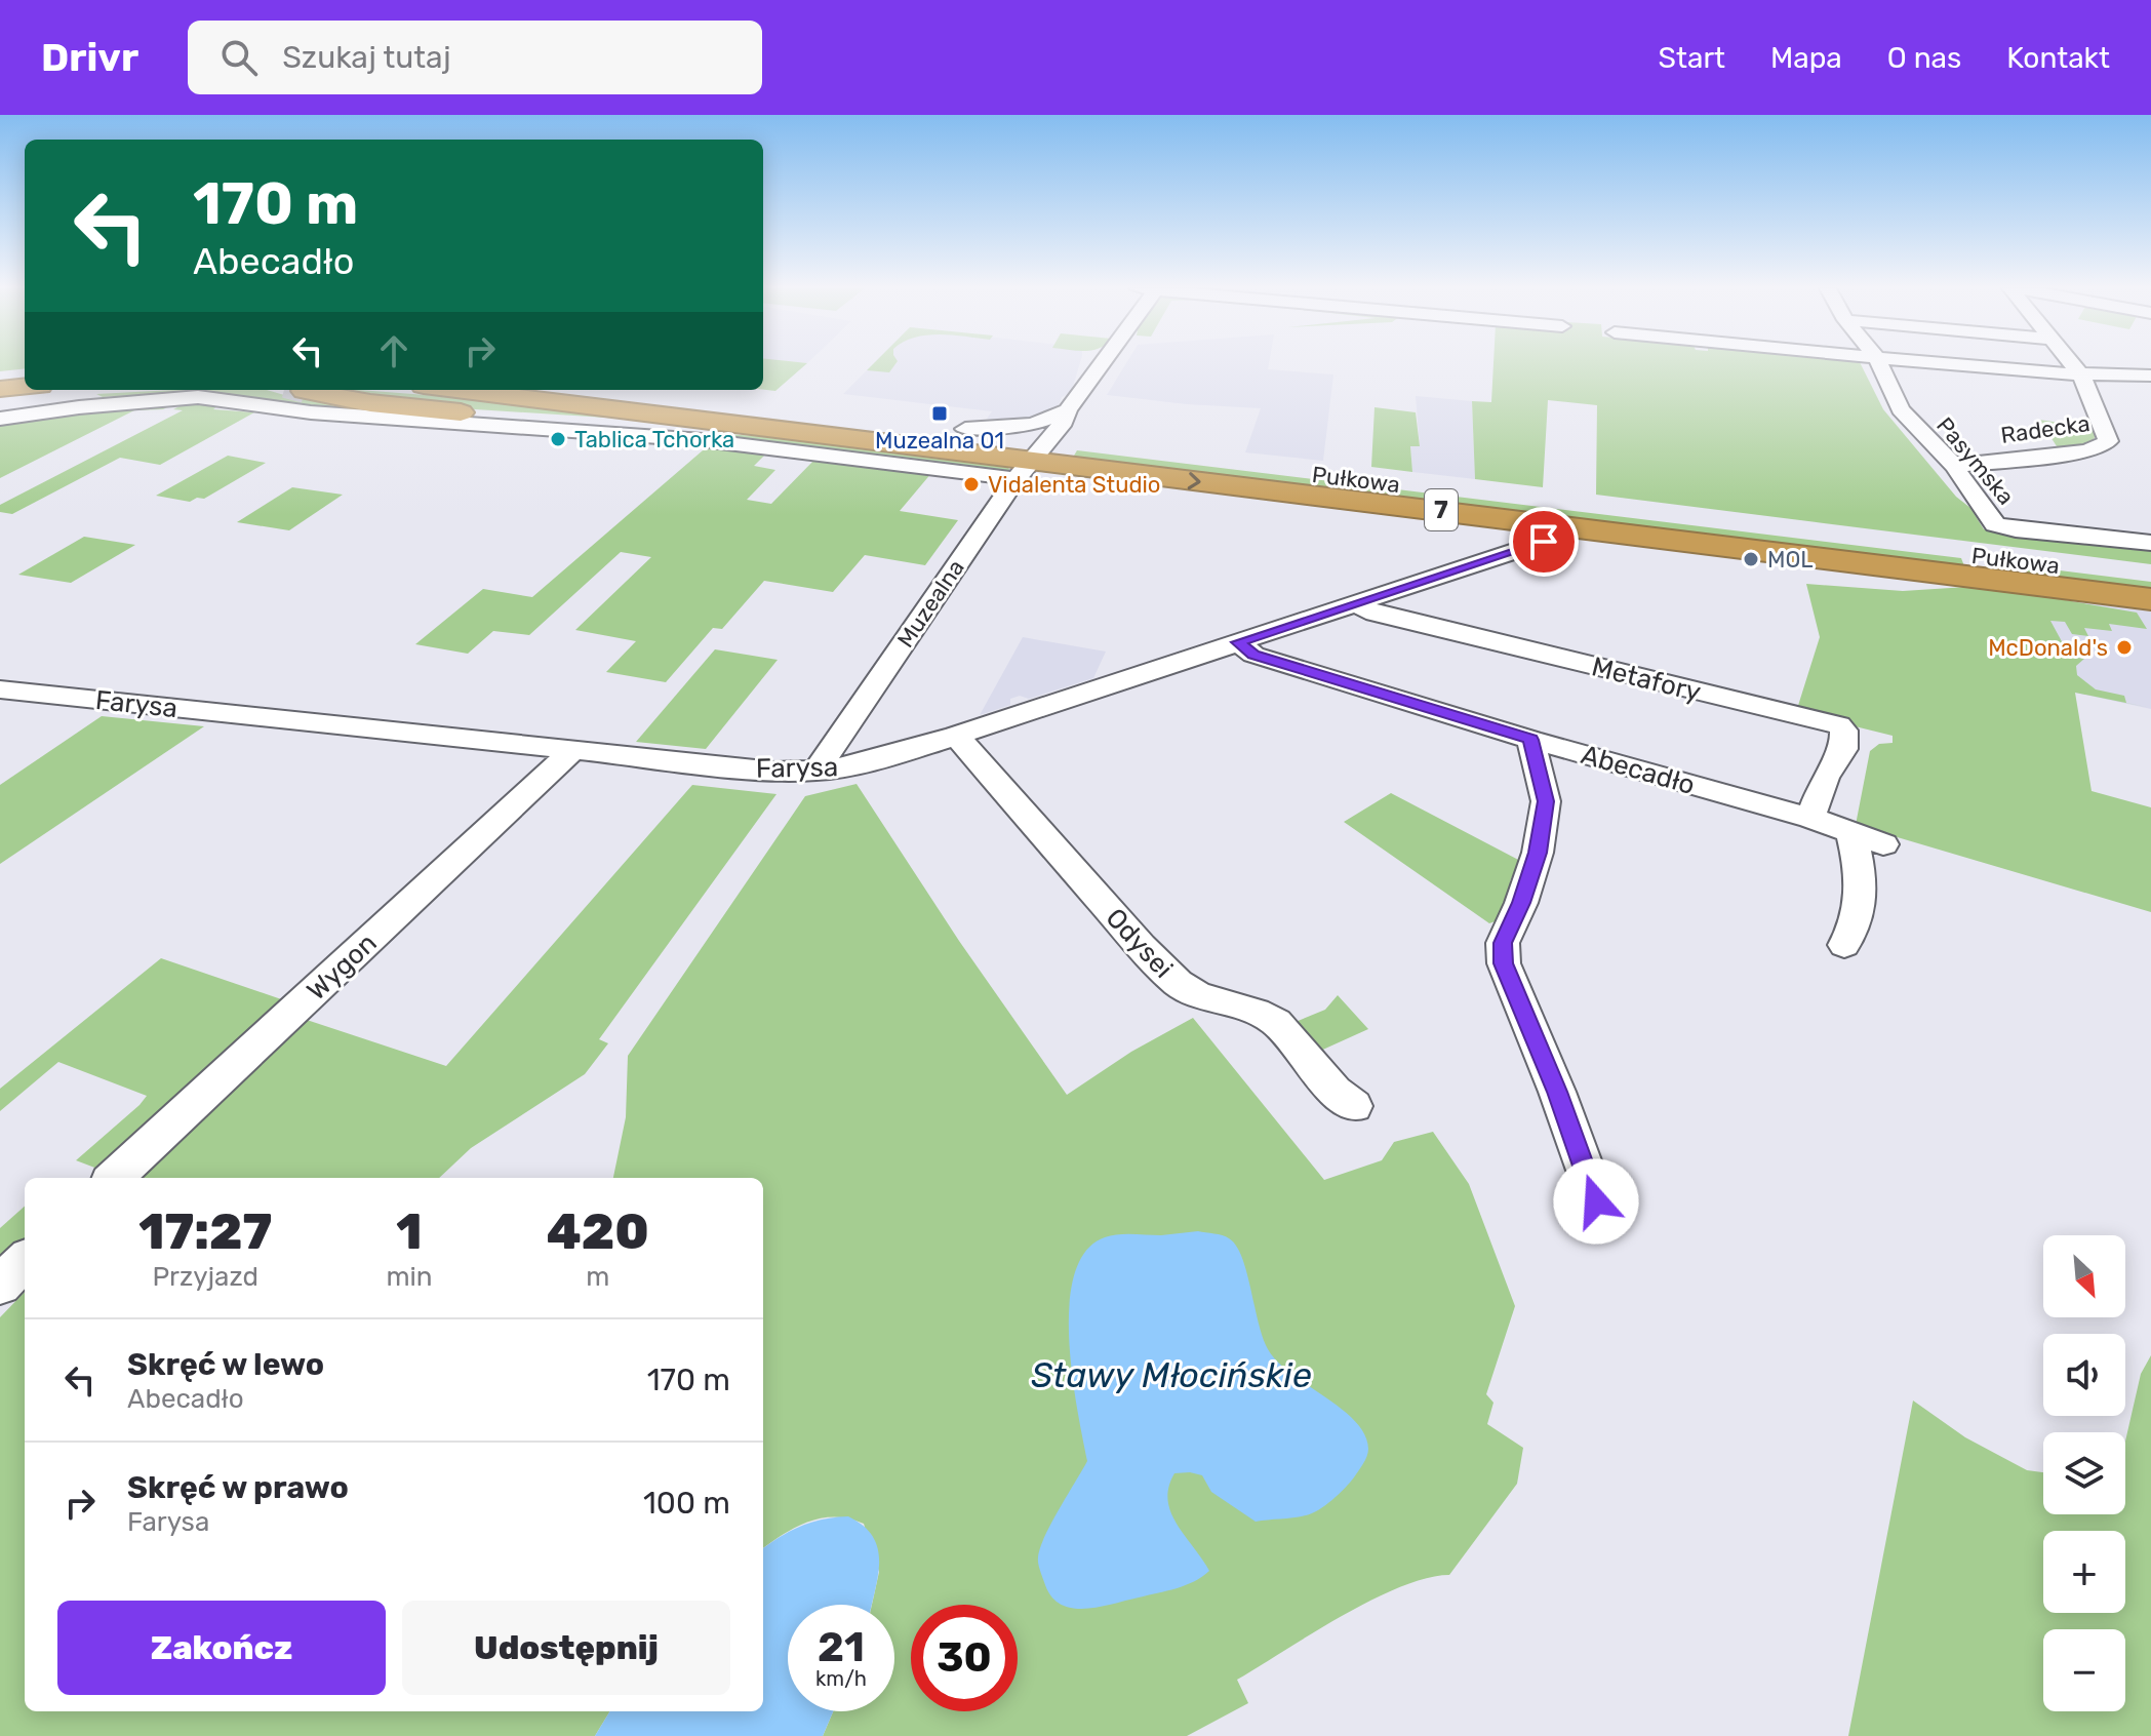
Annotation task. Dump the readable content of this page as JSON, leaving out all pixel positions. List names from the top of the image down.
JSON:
{
  "streets": {
    "highway": ["Pułkowa", "7"],
    "street": [
      "Radecka",
      "Pasymska",
      "Muzealna",
      "Metafory",
      "Farysa",
      "Abecadło",
      "Odysei",
      "Wygon"
    ]
  },
  "crossings": [
    ["Radecka", "Pasymska"],
    ["Pułkowa", "7"],
    ["Pułkowa", "Muzealna"],
    ["Pułkowa", "Farysa"],
    ["Muzealna", "Farysa"],
    ["Metafory", "Farysa"],
    ["Metafory", "Abecadło"],
    ["Farysa", "Abecadło"],
    ["Farysa", "Odysei"],
    ["Farysa", "Wygon"]
  ],
  "water": ["Stawy Młocińskie"],
  "places": {
    "transit": ["Muzealna 01"],
    "other": [
      "Tablica Tchorka",
      "Vidalenta Studio",
      "MOL",
      "McDonald's"
    ]
  },
  "north": "bottom right",
  "page": {
    "header": "Drivr",
    "search": "Szukaj tutaj",
    "nav": [
      "Start",
      "Mapa",
      "O nas",
      "Kontakt"
    ],
    "turn": ["170 m", "Abecadło"],
    "eta": [
      "17:27",
      "Przyjazd",
      "1",
      "min",
      "420",
      "m"
    ],
    "map_buttons": ["+", "−"],
    "list": [
      {
        "name": "Skręć w lewo",
        "note": "Abecadło",
        "value": "170 m"
      },
      {
        "name": "Skręć w prawo",
        "note": "Farysa",
        "value": "100 m"
      }
    ],
    "buttons": ["Zakończ", "Udostępnij"],
    "speed": "21 km/h",
    "limit": "30"
  }
}
